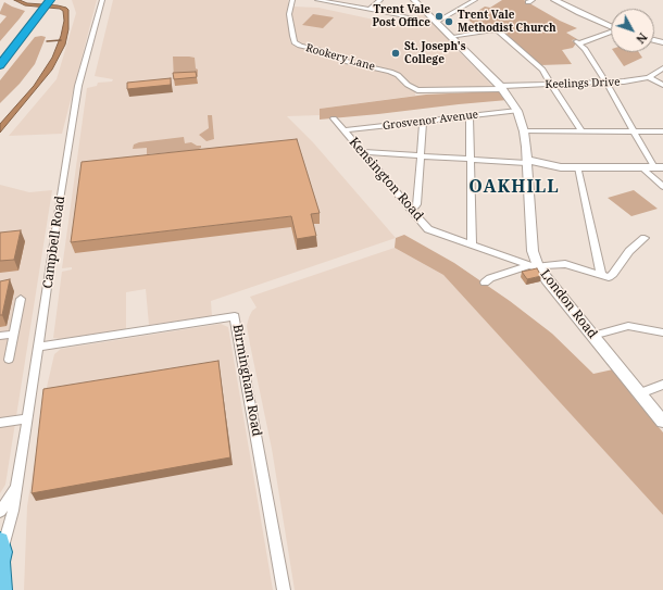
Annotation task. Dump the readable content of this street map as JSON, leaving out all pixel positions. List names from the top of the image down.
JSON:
{
  "streets": {
    "main road": ["Campbell Road", "London Road"],
    "street": [
      "Rookery Lane",
      "Keelings Drive",
      "Grosvenor Avenue",
      "Kensington Road",
      "Birmingham Road"
    ]
  },
  "crossings": [
    ["Rookery Lane", "Keelings Drive"],
    ["Rookery Lane", "London Road"],
    ["Keelings Drive", "London Road"],
    ["Grosvenor Avenue", "Kensington Road"],
    ["Grosvenor Avenue", "London Road"],
    ["Kensington Road", "London Road"],
    ["Campbell Road", "Birmingham Road"]
  ],
  "districts": ["OAKHILL"],
  "places": ["Trent Vale Post Office", "Trent Vale Methodist Church", "St. Joseph's College"],
  "north": "bottom right"
}
